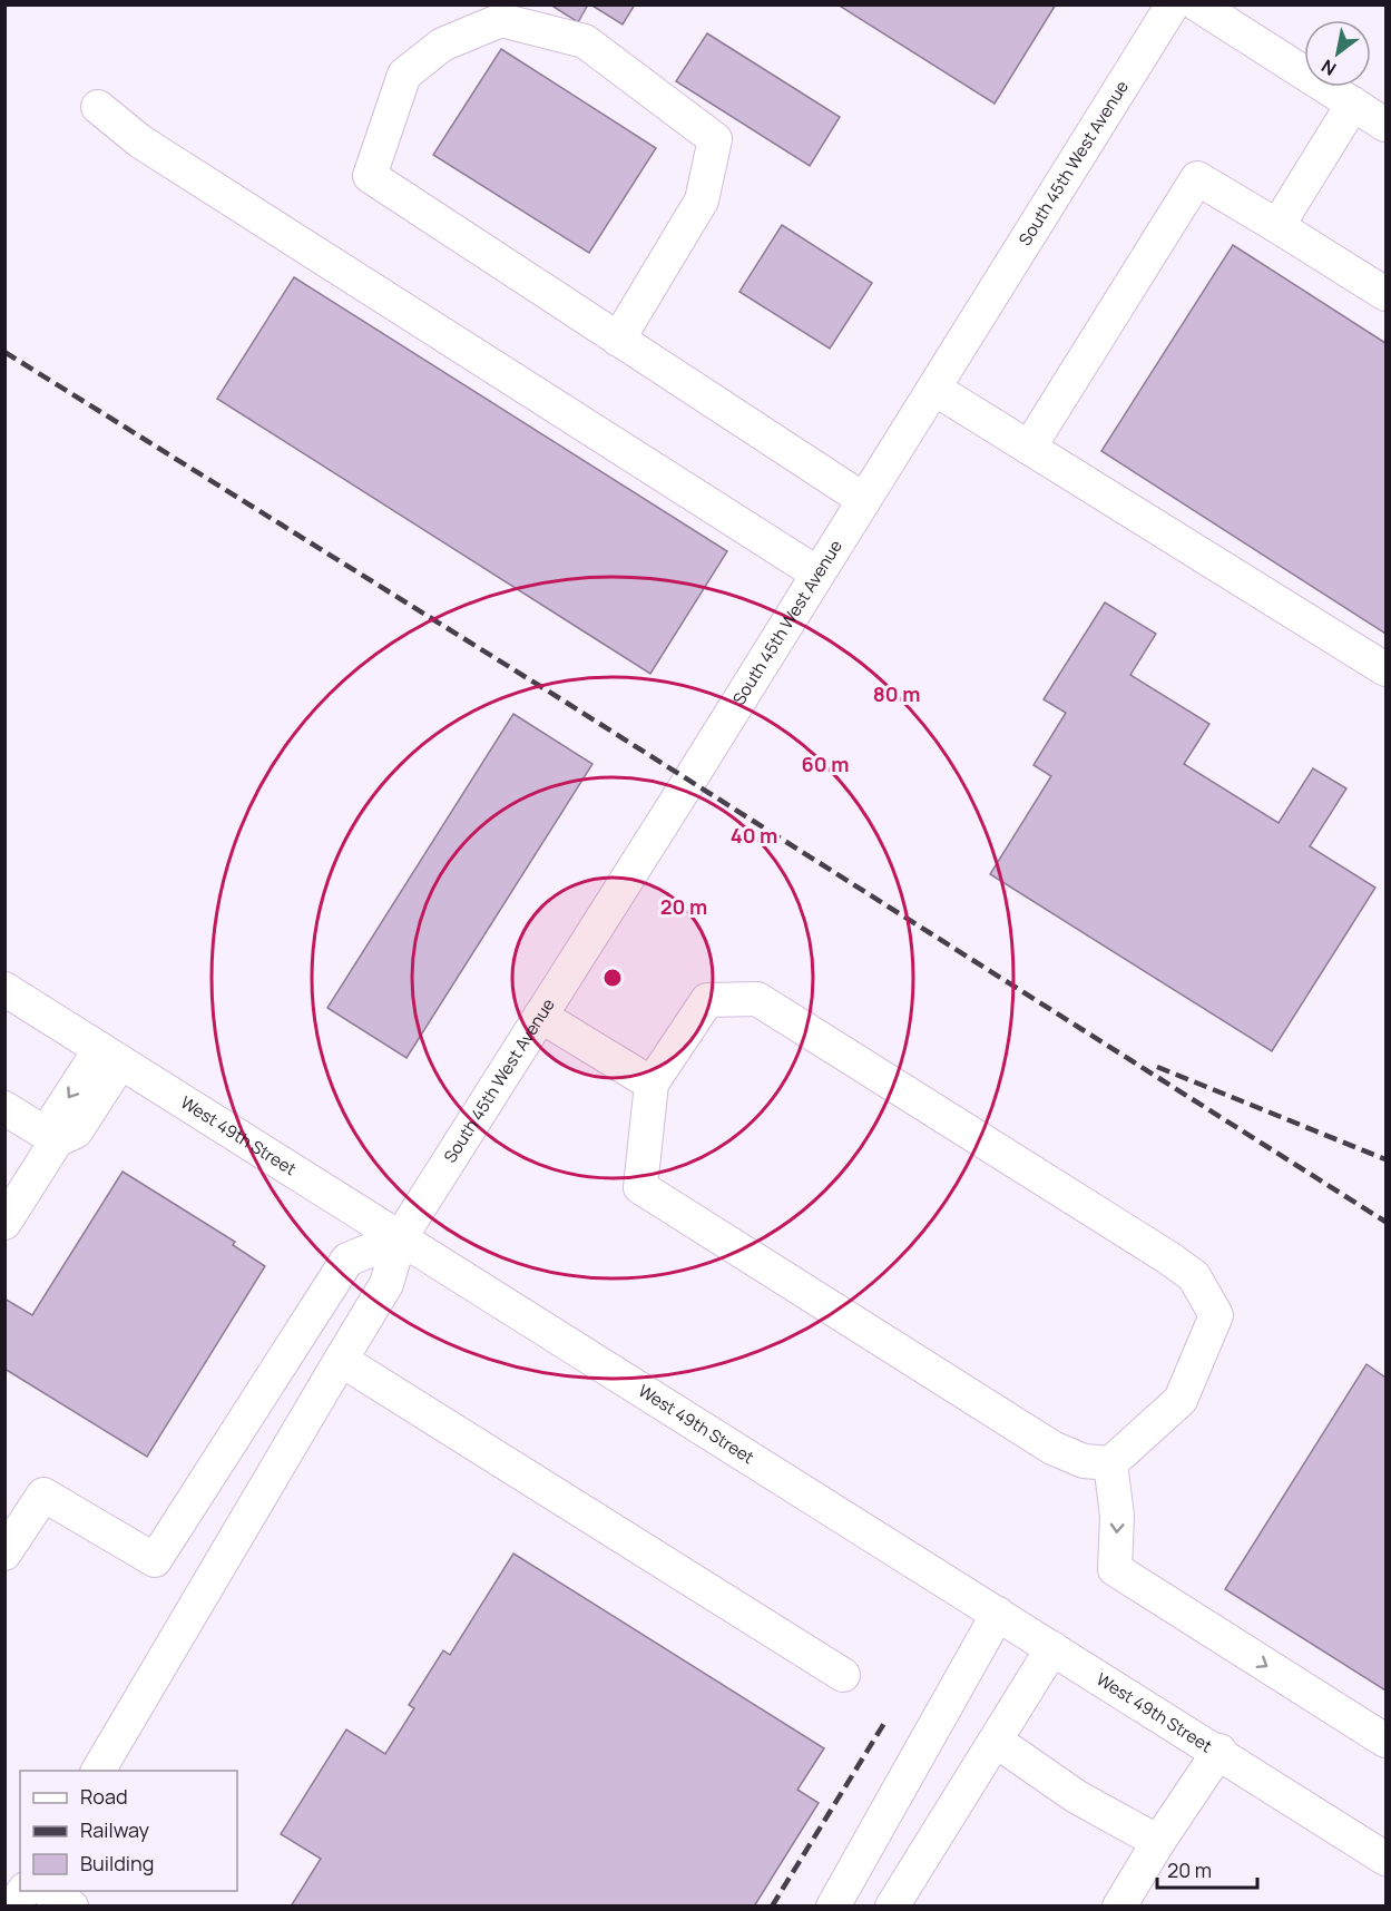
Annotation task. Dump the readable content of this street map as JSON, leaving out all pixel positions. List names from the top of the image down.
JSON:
{
  "streets": {
    "street": ["South 45th West Avenue", "West 49th Street"]
  },
  "crossings": [
    ["South 45th West Avenue", "West 49th Street"]
  ],
  "legend": ["Road", "Railway", "Building"],
  "scale_bar": "20 m",
  "north": "bottom left",
  "rings": [
    "80 m",
    "60 m",
    "40 m",
    "20 m"
  ]
}
